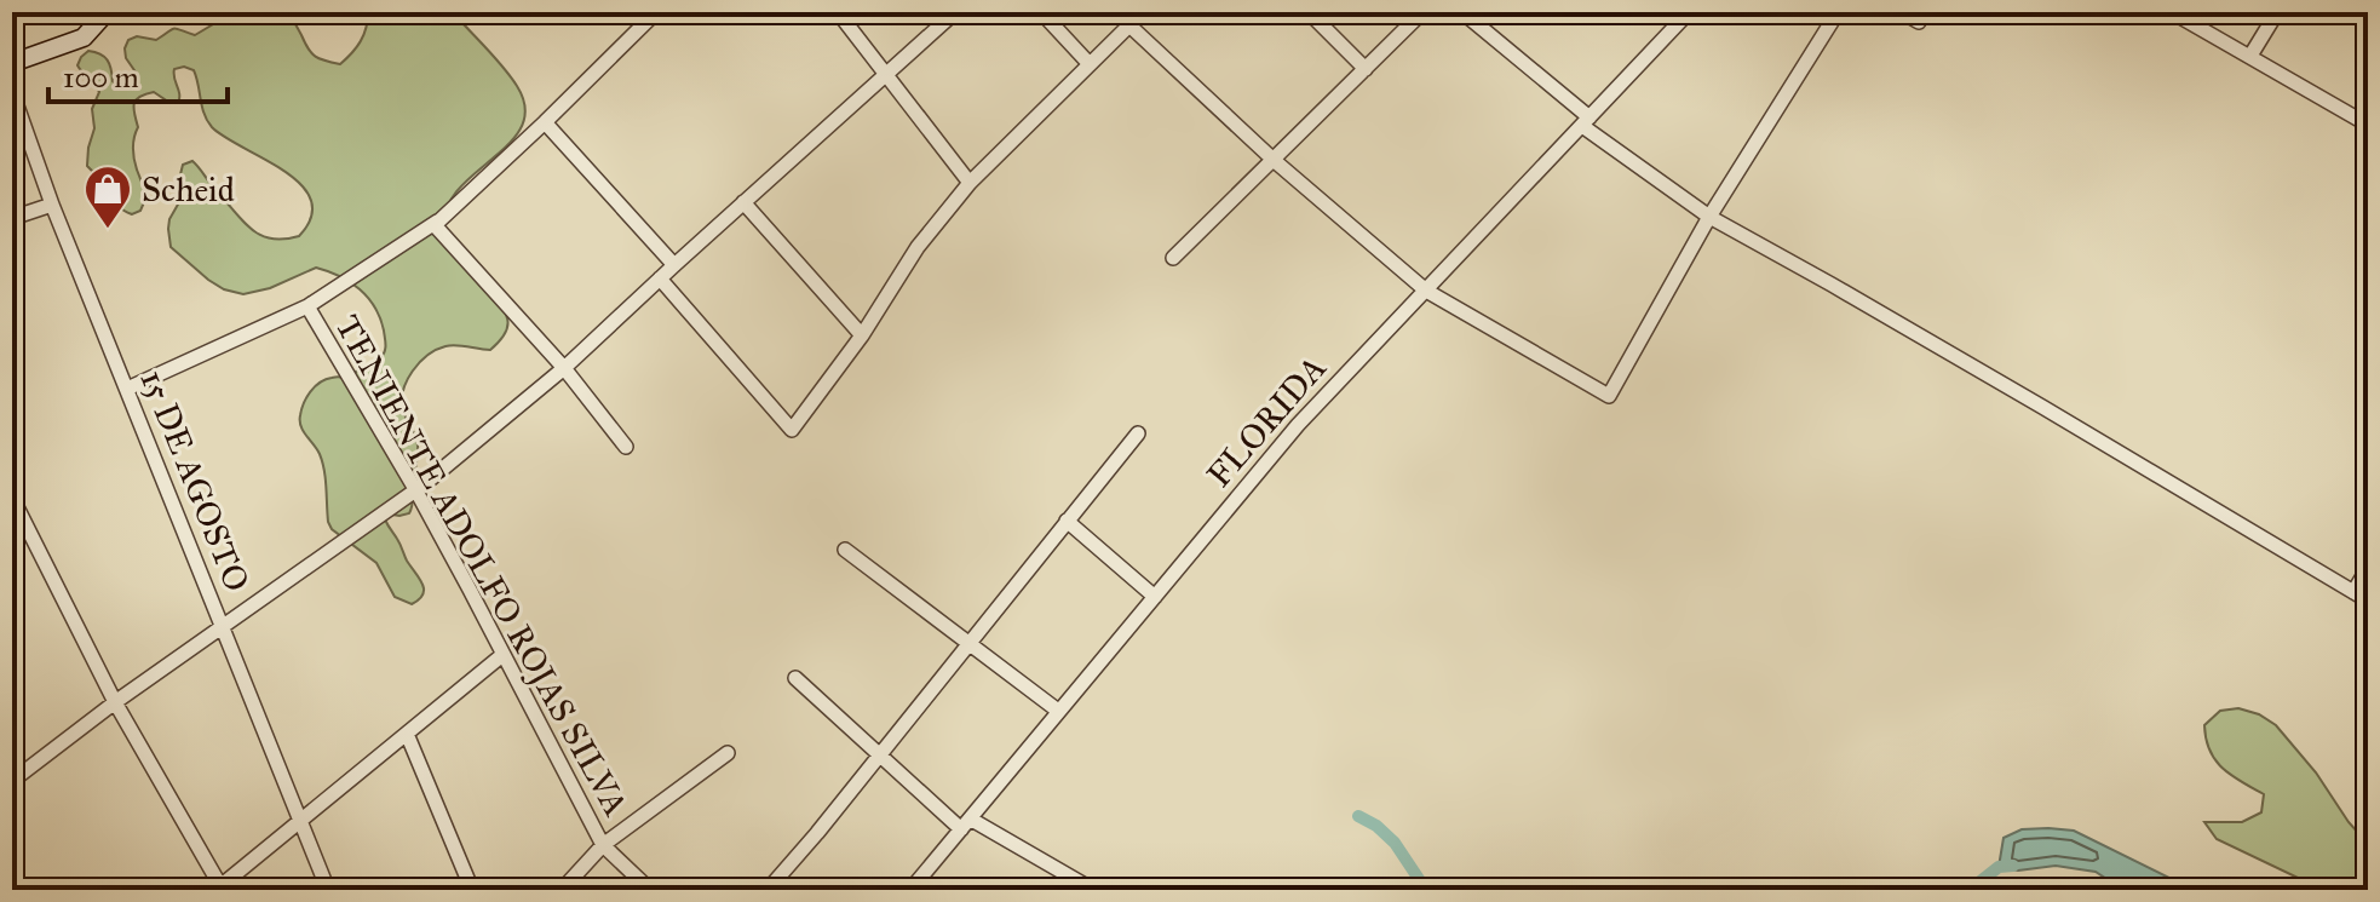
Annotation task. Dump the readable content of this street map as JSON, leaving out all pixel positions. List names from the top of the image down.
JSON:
{
  "streets": {
    "street": ["FLORIDA", "15 DE AGOSTO", "TENIENTE ADOLFO ROJAS SILVA"]
  },
  "places": {
    "shop": ["Scheid"]
  },
  "scale_bar": "100 m"
}
